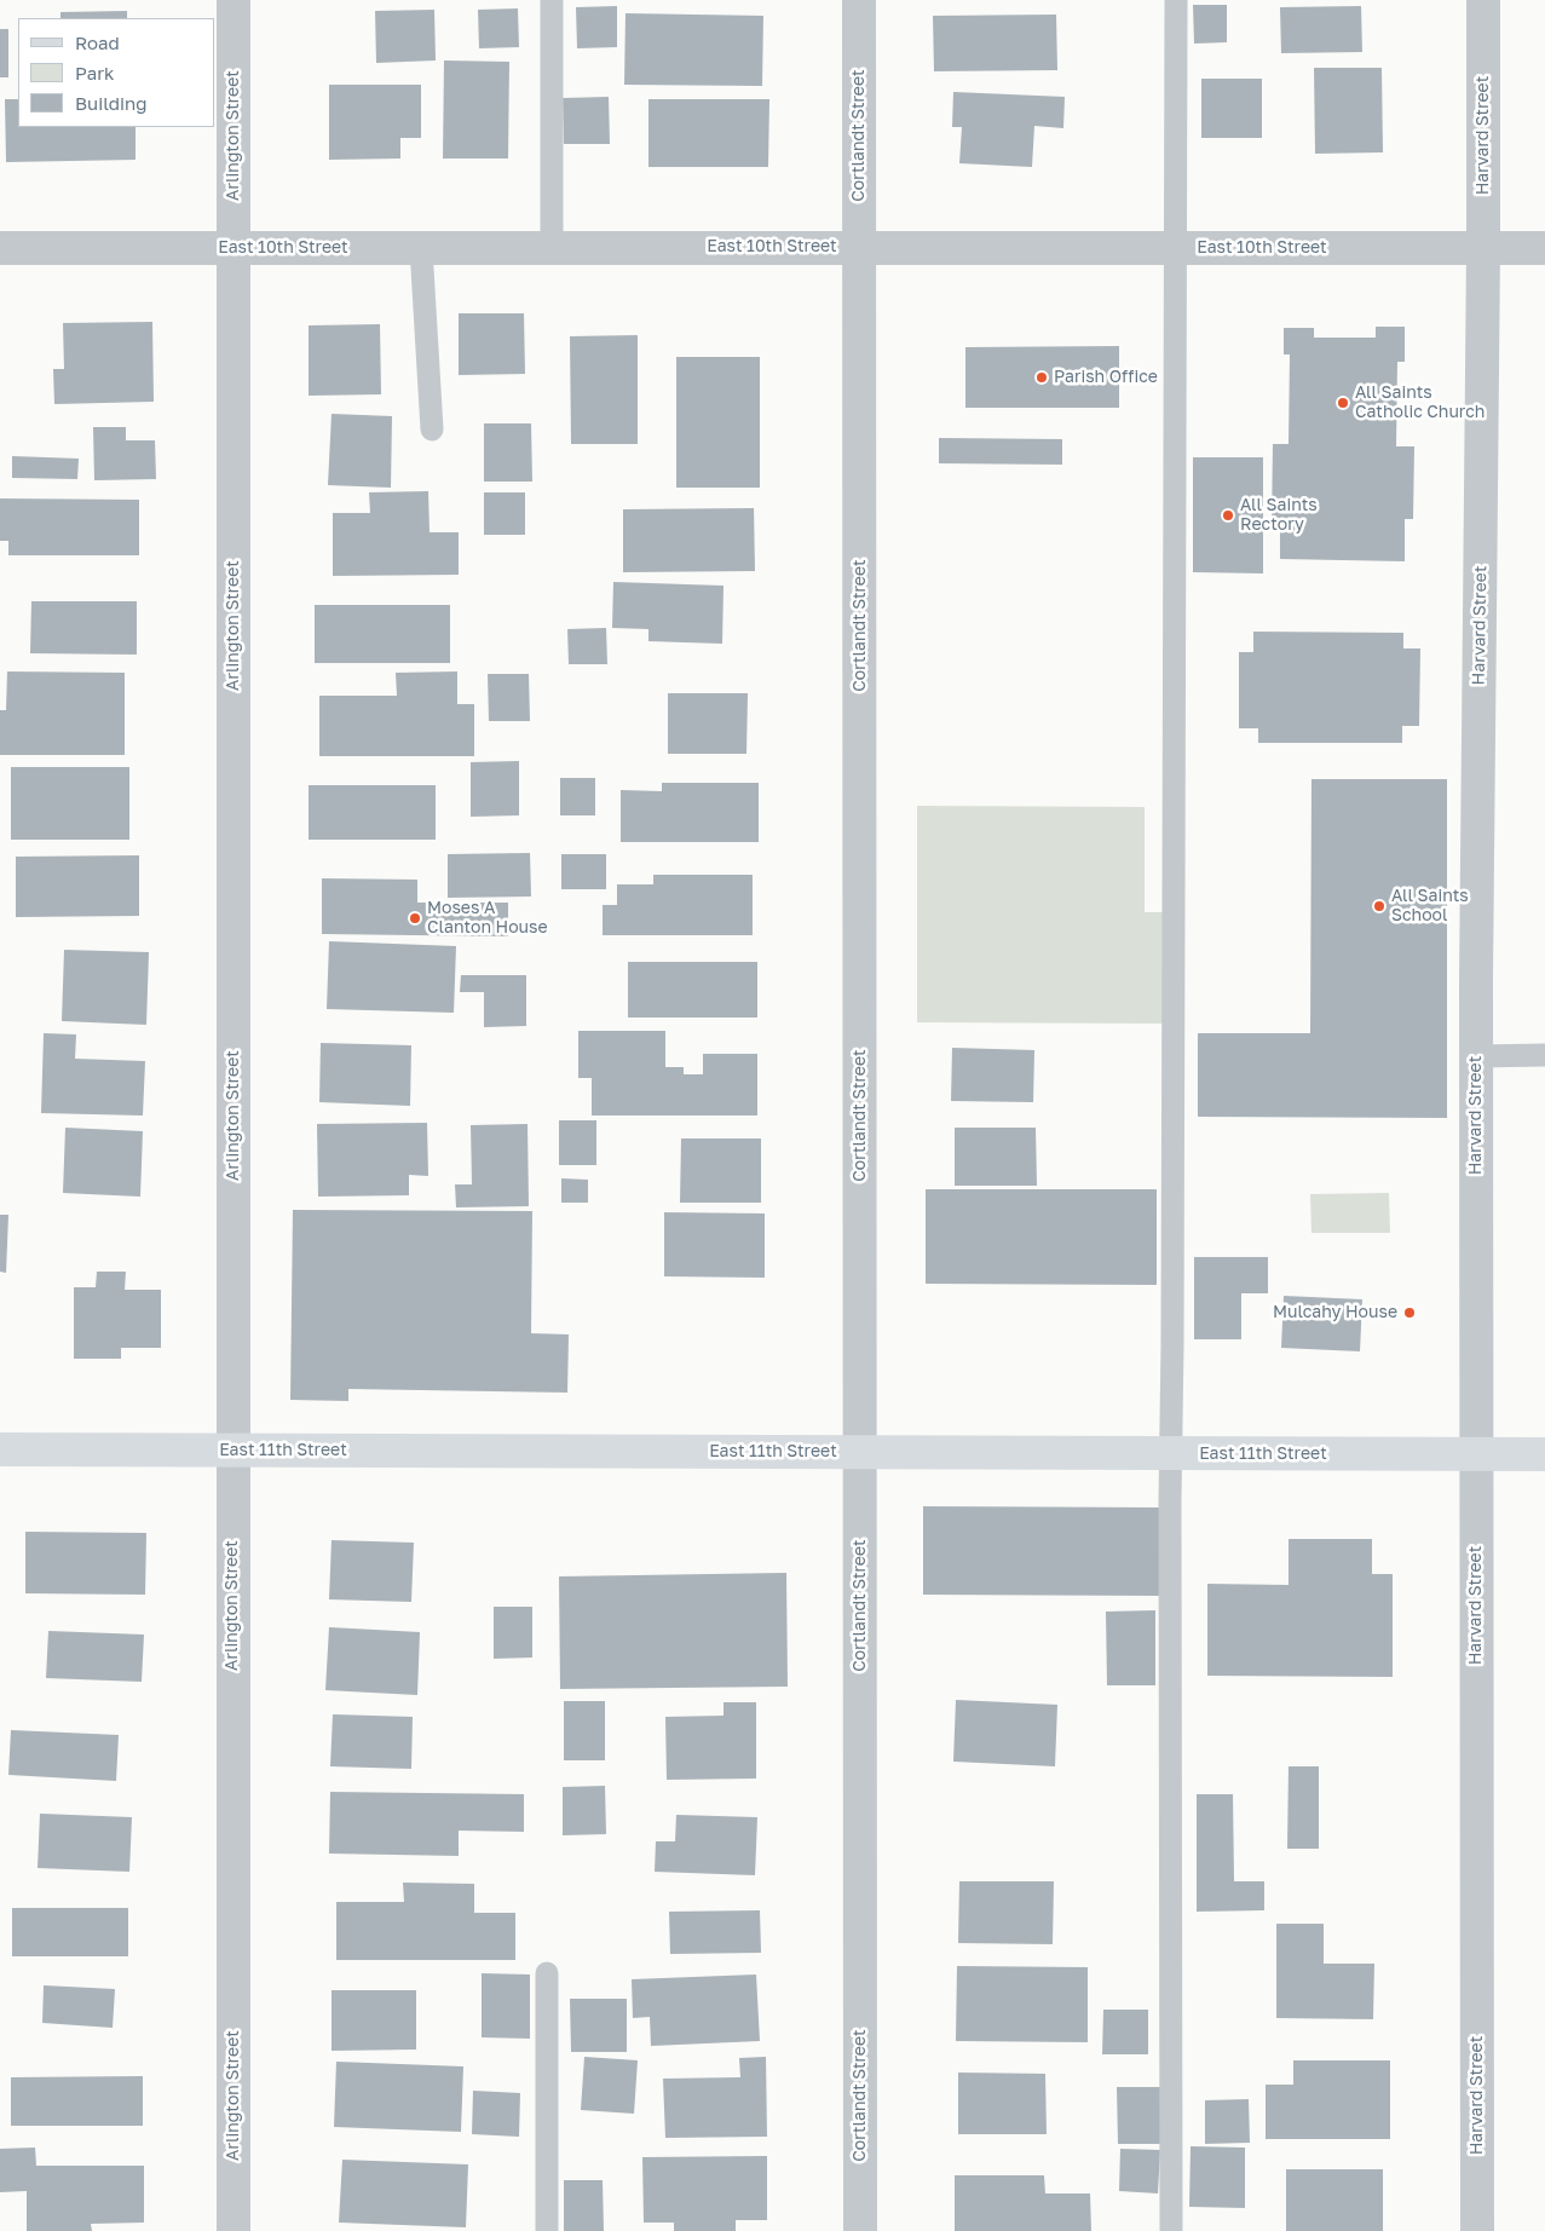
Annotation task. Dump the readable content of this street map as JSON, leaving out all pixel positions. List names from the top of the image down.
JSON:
{
  "streets": {
    "main road": ["East 11th Street"],
    "street": [
      "Arlington Street",
      "Cortlandt Street",
      "Harvard Street",
      "East 10th Street"
    ]
  },
  "crossings": [
    ["Arlington Street", "East 10th Street"],
    ["Arlington Street", "East 11th Street"],
    ["Cortlandt Street", "East 10th Street"],
    ["Cortlandt Street", "East 11th Street"],
    ["Harvard Street", "East 10th Street"],
    ["Harvard Street", "East 11th Street"]
  ],
  "places": [
    "Parish Office",
    "All Saints Catholic Church",
    "All Saints Rectory",
    "All Saints School",
    "Moses A Clanton House",
    "Mulcahy House"
  ],
  "legend": ["Road", "Park", "Building"]
}
